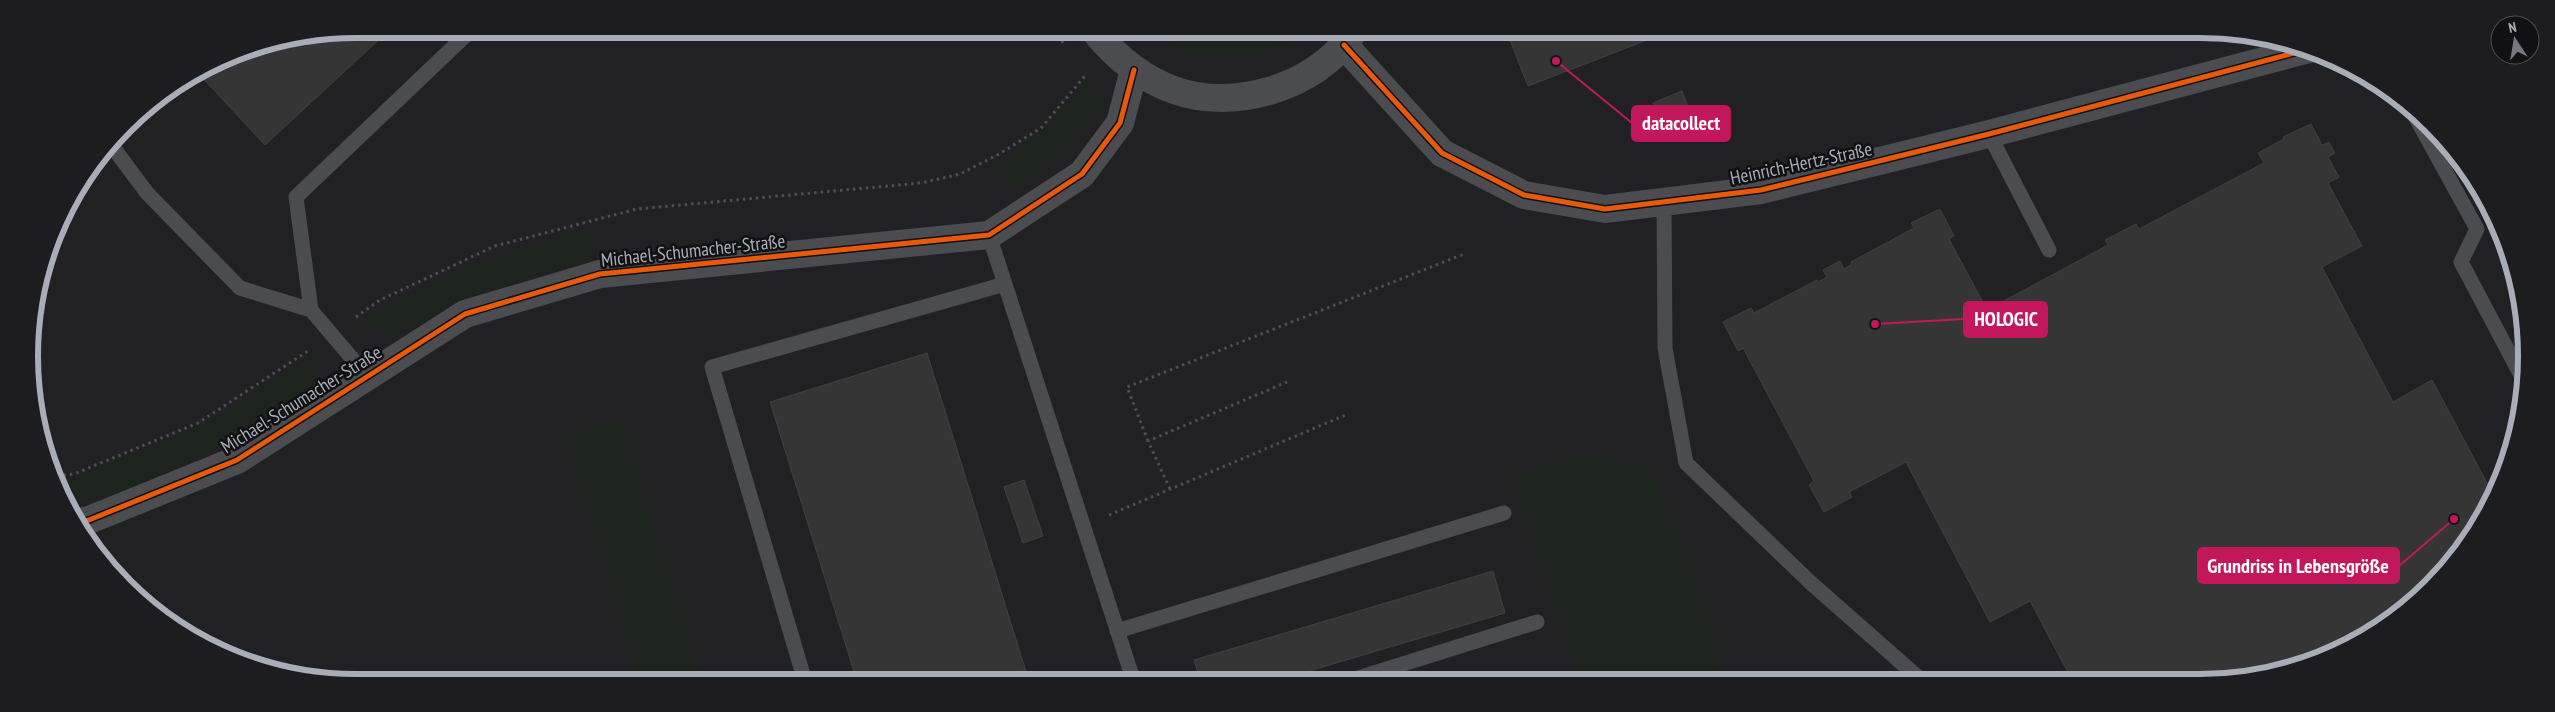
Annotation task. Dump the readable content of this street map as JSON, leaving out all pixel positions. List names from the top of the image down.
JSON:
{
  "streets": {
    "street": ["Heinrich-Hertz-Straße", "Michael-Schumacher-Straße"]
  },
  "places": ["datacollect", "HOLOGIC", "Grundriss in Lebensgröße"],
  "north": "top"
}
